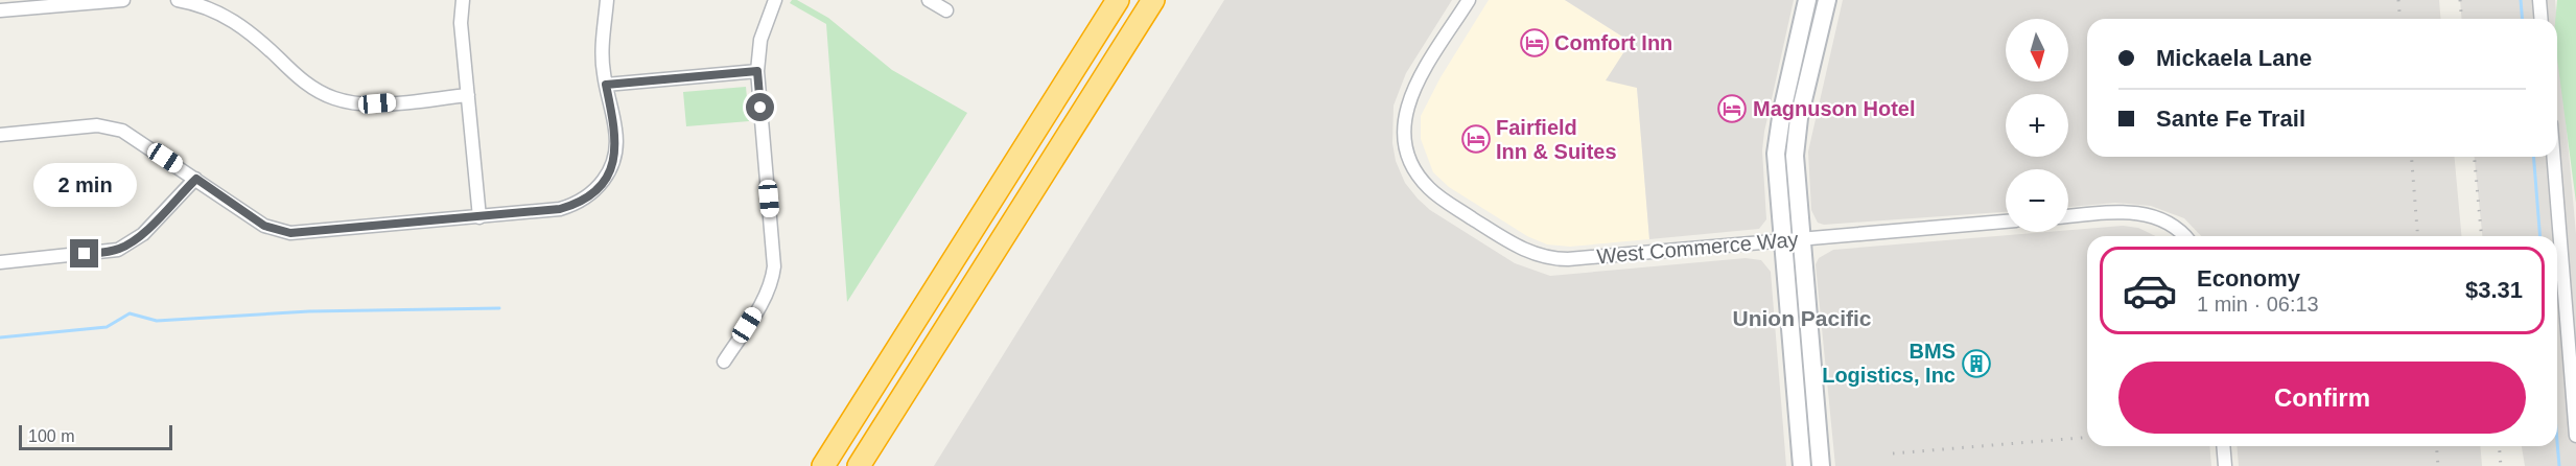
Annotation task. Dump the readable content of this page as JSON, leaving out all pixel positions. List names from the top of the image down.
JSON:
{
  "streets": {
    "street": ["West Commerce Way"]
  },
  "districts": ["Union Pacific"],
  "places": {
    "hotel": ["Comfort Inn", "Magnuson Hotel", "Fairfield Inn & Suites"],
    "building": ["BMS Logistics, Inc"]
  },
  "scale_bar": "100 m",
  "north": "bottom",
  "page": {
    "map_buttons": ["+", "−"],
    "banner": ["Mickaela Lane", "Sante Fe Trail"],
    "bubble": "2 min",
    "list": [
      {
        "name": "Economy",
        "note": "1 min · 06:13",
        "value": "$3.31"
      }
    ],
    "buttons": "Confirm",
    "scale": "100 m"
  }
}
